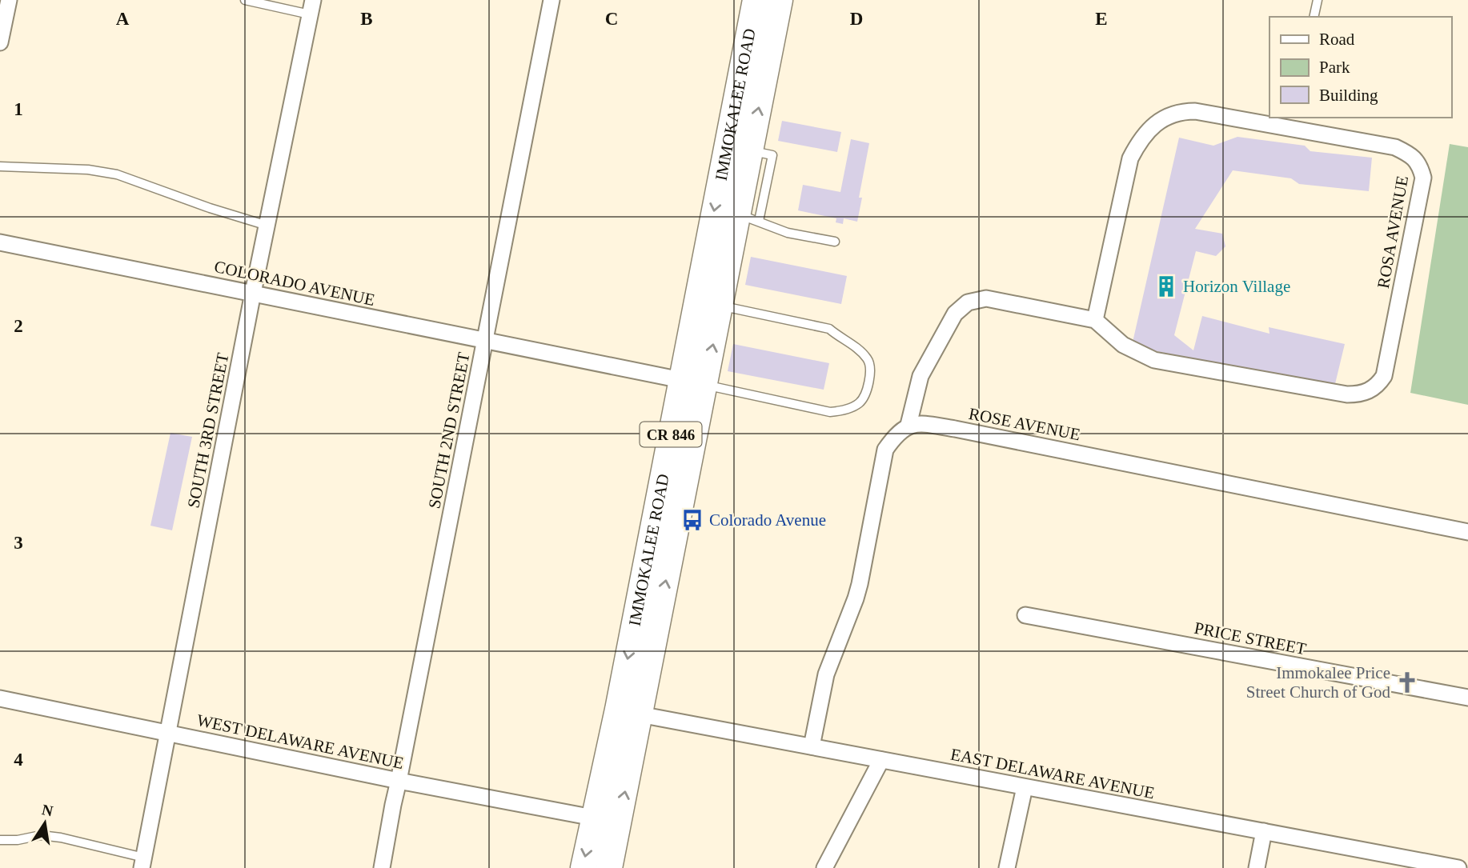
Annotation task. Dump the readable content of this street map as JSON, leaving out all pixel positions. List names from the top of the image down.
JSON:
{
  "streets": {
    "main road": ["IMMOKALEE ROAD", "CR 846"],
    "street": [
      "ROSA AVENUE",
      "COLORADO AVENUE",
      "ROSE AVENUE",
      "SOUTH 3RD STREET",
      "SOUTH 2ND STREET",
      "PRICE STREET",
      "WEST DELAWARE AVENUE",
      "EAST DELAWARE AVENUE"
    ]
  },
  "crossings": [
    ["IMMOKALEE ROAD", "COLORADO AVENUE"],
    ["IMMOKALEE ROAD", "WEST DELAWARE AVENUE"],
    ["IMMOKALEE ROAD", "EAST DELAWARE AVENUE"],
    ["ROSA AVENUE", "ROSE AVENUE"],
    ["COLORADO AVENUE", "SOUTH 3RD STREET"],
    ["COLORADO AVENUE", "SOUTH 2ND STREET"],
    ["SOUTH 3RD STREET", "WEST DELAWARE AVENUE"],
    ["SOUTH 2ND STREET", "WEST DELAWARE AVENUE"]
  ],
  "places": {
    "building": ["Horizon Village"],
    "bus stop": ["Colorado Avenue"],
    "church": ["Immokalee Price Street Church of God"]
  },
  "legend": ["Road", "Park", "Building"],
  "north": "top",
  "grid": {
    "columns": [
      "A",
      "B",
      "C",
      "D",
      "E"
    ],
    "rows": [
      "1",
      "2",
      "3",
      "4"
    ]
  }
}
